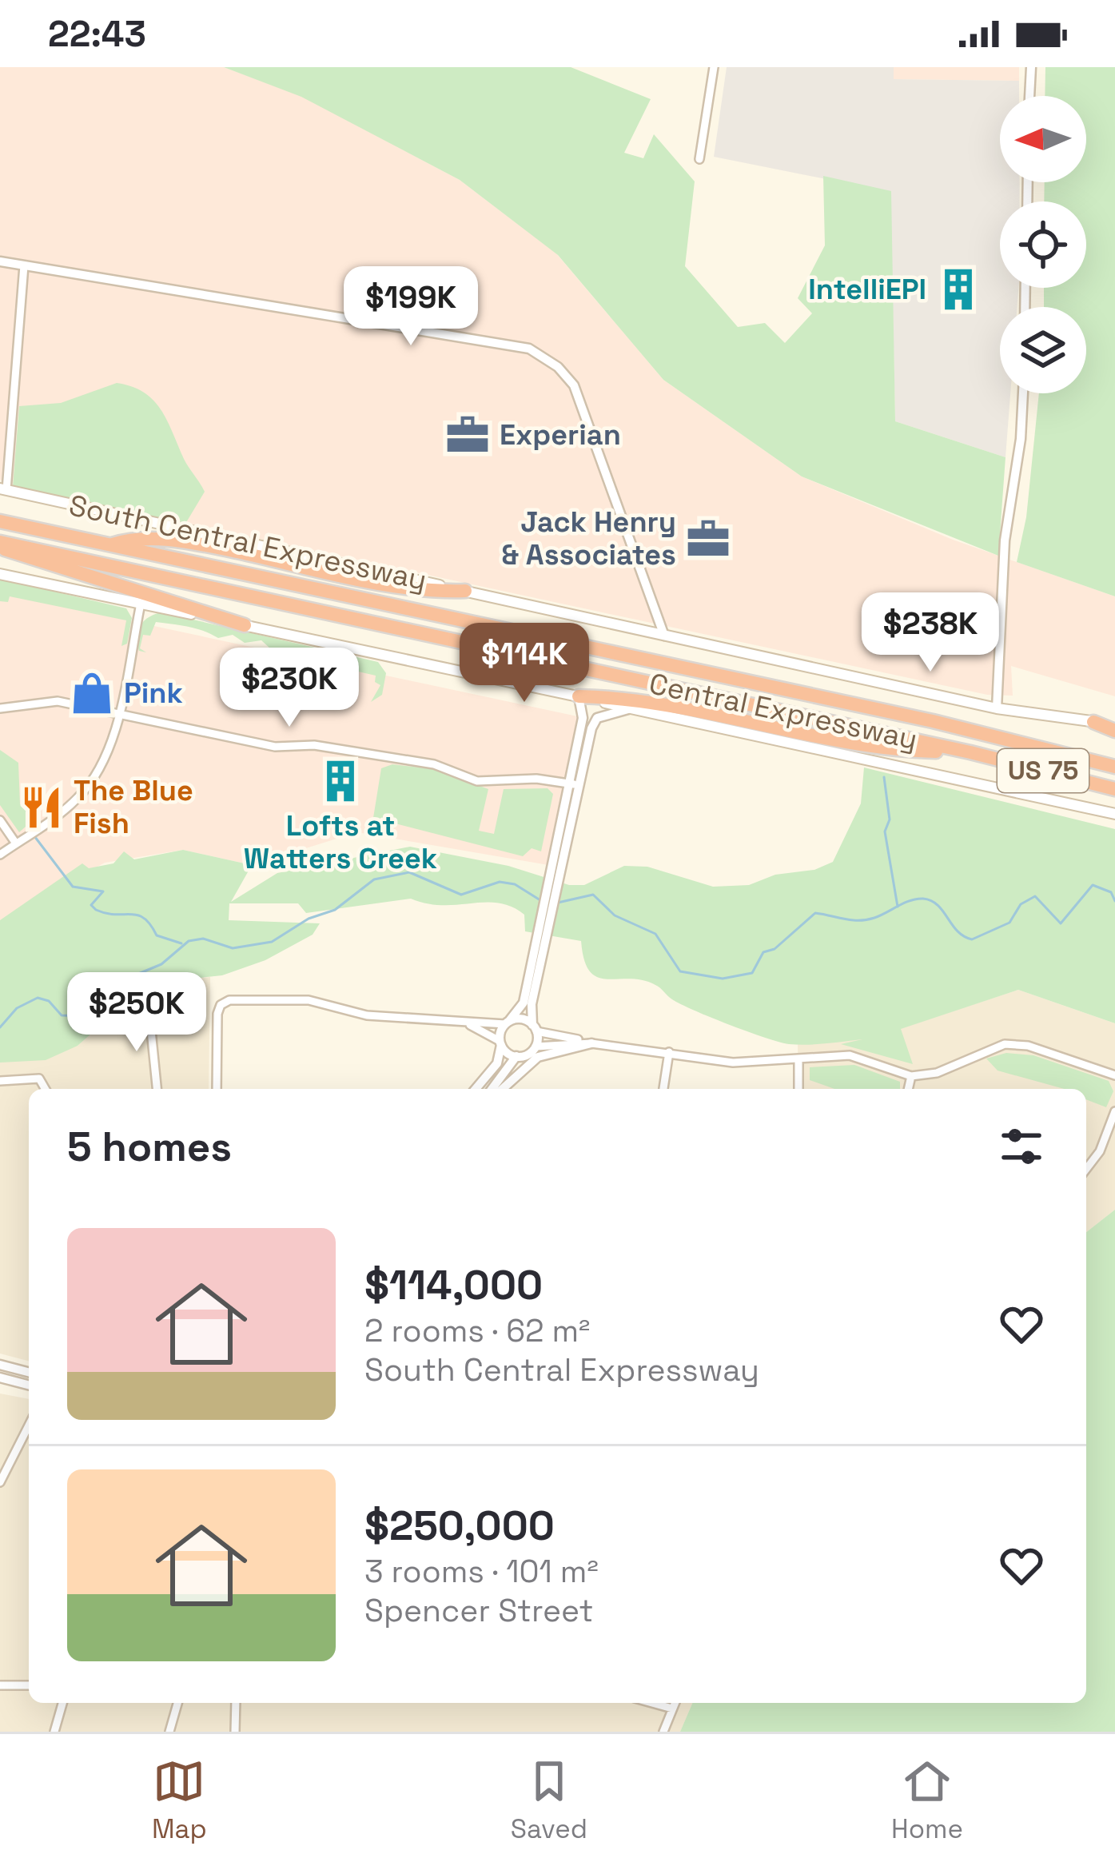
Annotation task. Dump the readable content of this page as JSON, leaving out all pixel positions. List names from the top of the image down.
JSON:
{
  "streets": {
    "highway": ["Central Expressway", "US 75"],
    "main road": ["South Central Expressway"]
  },
  "places": {
    "building": ["IntelliEPI", "Lofts at Watters Creek"],
    "office": ["Experian", "Jack Henry & Associates"],
    "shop": ["Pink"],
    "restaurant": ["The Blue Fish"]
  },
  "north": "left",
  "page": {
    "status": "22:43",
    "price": [
      "$199K",
      "$238K",
      "$114K",
      "$230K",
      "$250K"
    ],
    "heading": "5 homes",
    "list": [
      {
        "name": "$114,000",
        "note": "2 rooms · 62 m² · South Central Expressway"
      },
      {
        "name": "$250,000",
        "note": "3 rooms · 101 m² · Spencer Street"
      }
    ],
    "tabs": ["Map", "Saved", "Home"]
  }
}
